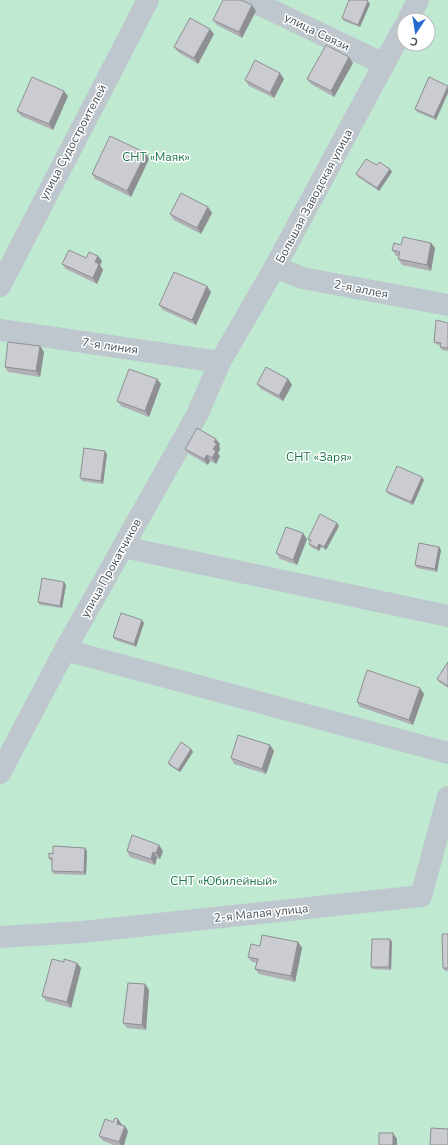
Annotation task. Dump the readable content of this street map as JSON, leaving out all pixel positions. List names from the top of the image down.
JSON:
{
  "streets": {
    "street": [
      "улица Связи",
      "улица Судостроителей",
      "Большая Заводская улица",
      "2-я аллея",
      "7-я линия",
      "улица Прокатчиков",
      "2-я Малая улица"
    ]
  },
  "crossings": [
    ["улица Связи", "Большая Заводская улица"],
    ["Большая Заводская улица", "2-я аллея"],
    ["Большая Заводская улица", "7-я линия"],
    ["Большая Заводская улица", "улица Прокатчиков"],
    ["7-я линия", "улица Прокатчиков"]
  ],
  "parks": ["СНТ «Маяк»", "СНТ «Заря»", "СНТ «Юбилейный»"],
  "north": "bottom"
}
